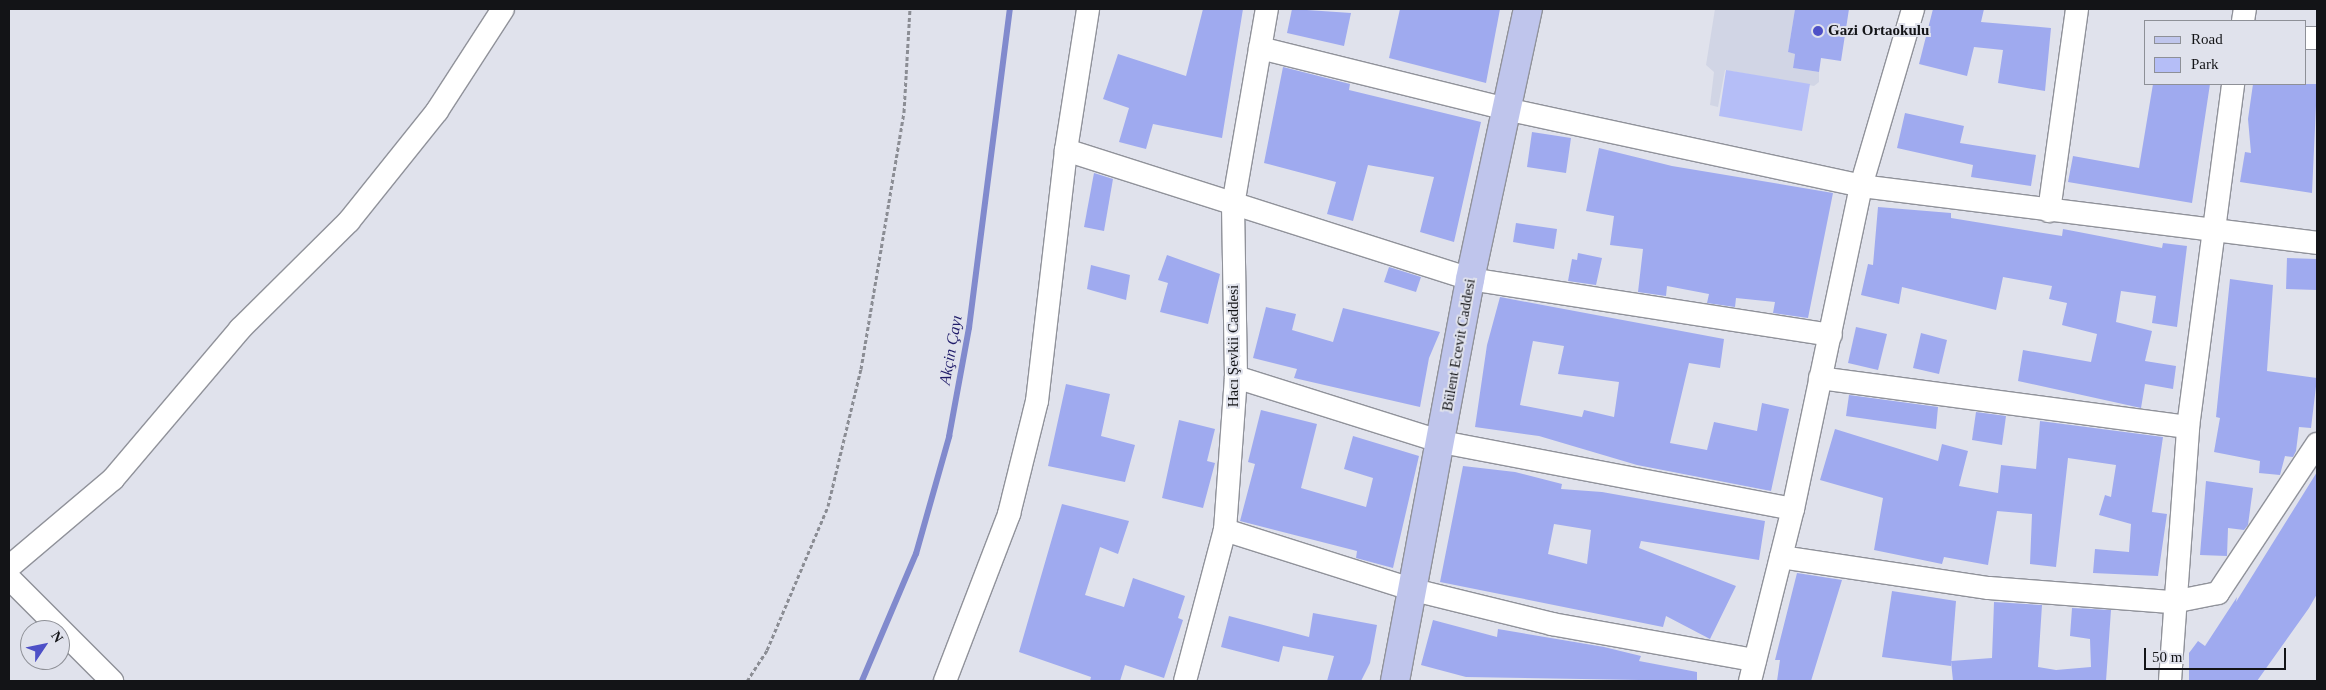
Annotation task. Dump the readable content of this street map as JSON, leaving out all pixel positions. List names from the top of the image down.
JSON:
{
  "streets": {
    "main road": ["Bülent Ecevit Caddesi"],
    "street": ["Hacı Şevkii Caddesi"]
  },
  "water": ["Akçin Çayı"],
  "places": ["Gazi Ortaokulu"],
  "legend": ["Road", "Park"],
  "scale_bar": "50 m",
  "north": "top right"
}
